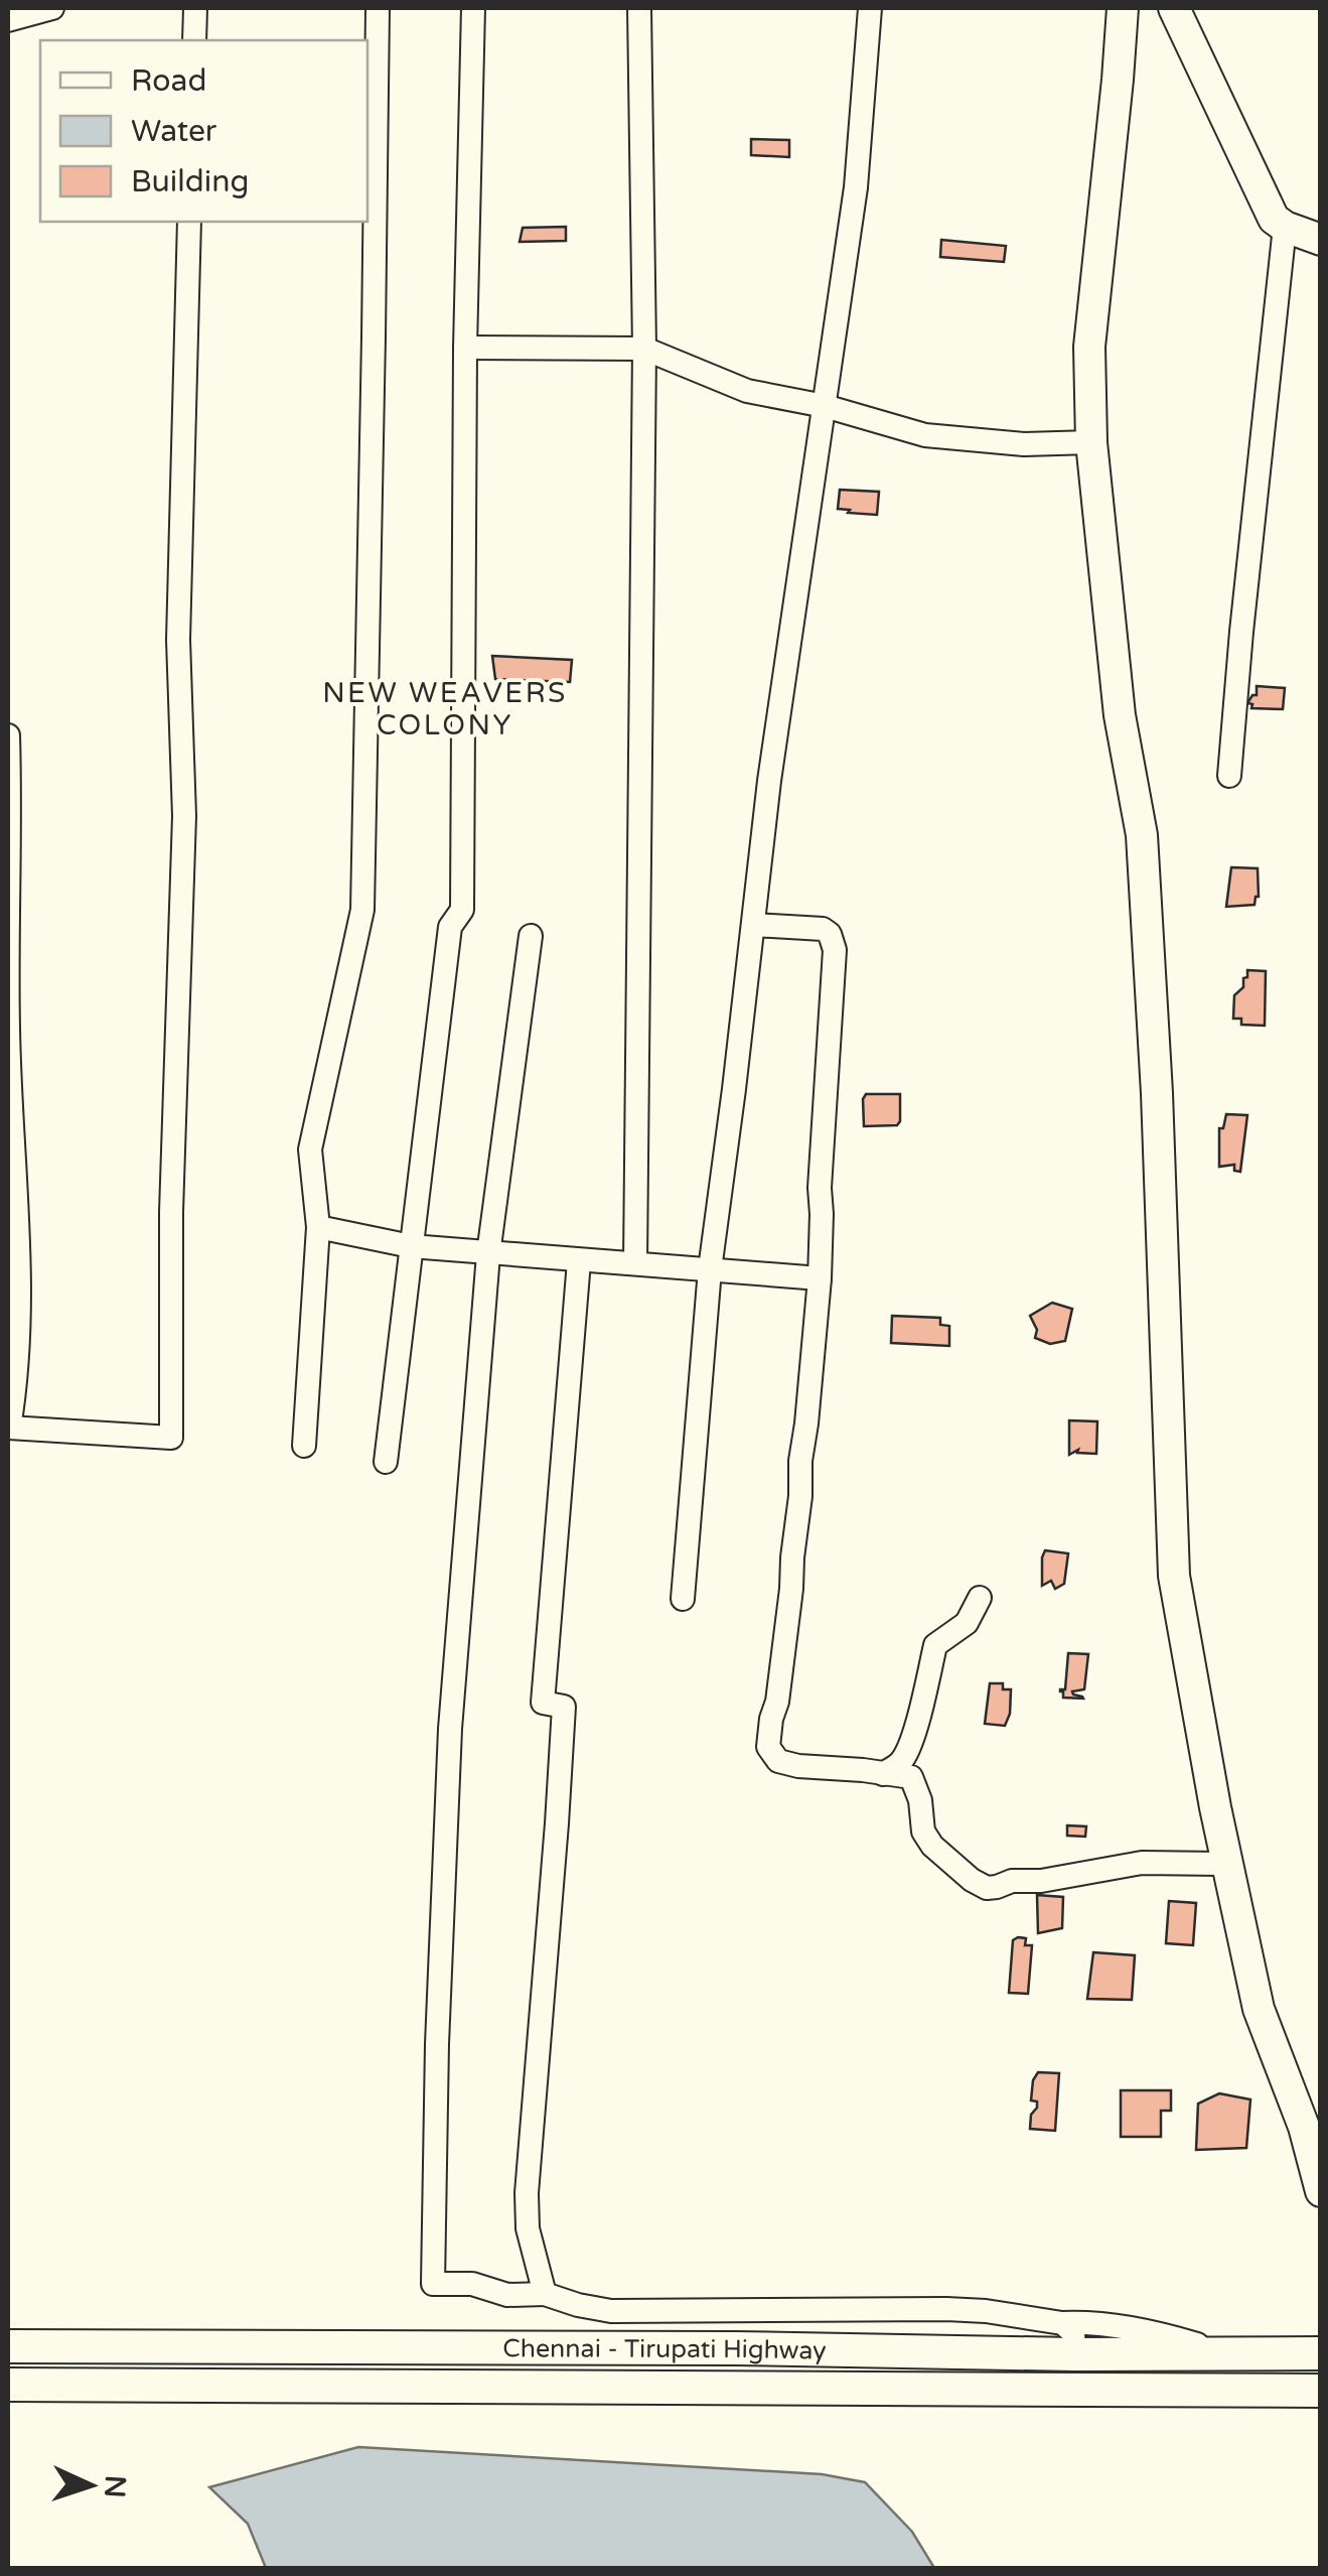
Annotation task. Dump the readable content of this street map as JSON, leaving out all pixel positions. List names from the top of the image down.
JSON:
{
  "streets": {
    "highway": ["Chennai - Tirupati Highway"]
  },
  "districts": ["NEW WEAVERS COLONY"],
  "legend": ["Road", "Water", "Building"],
  "north": "right"
}
